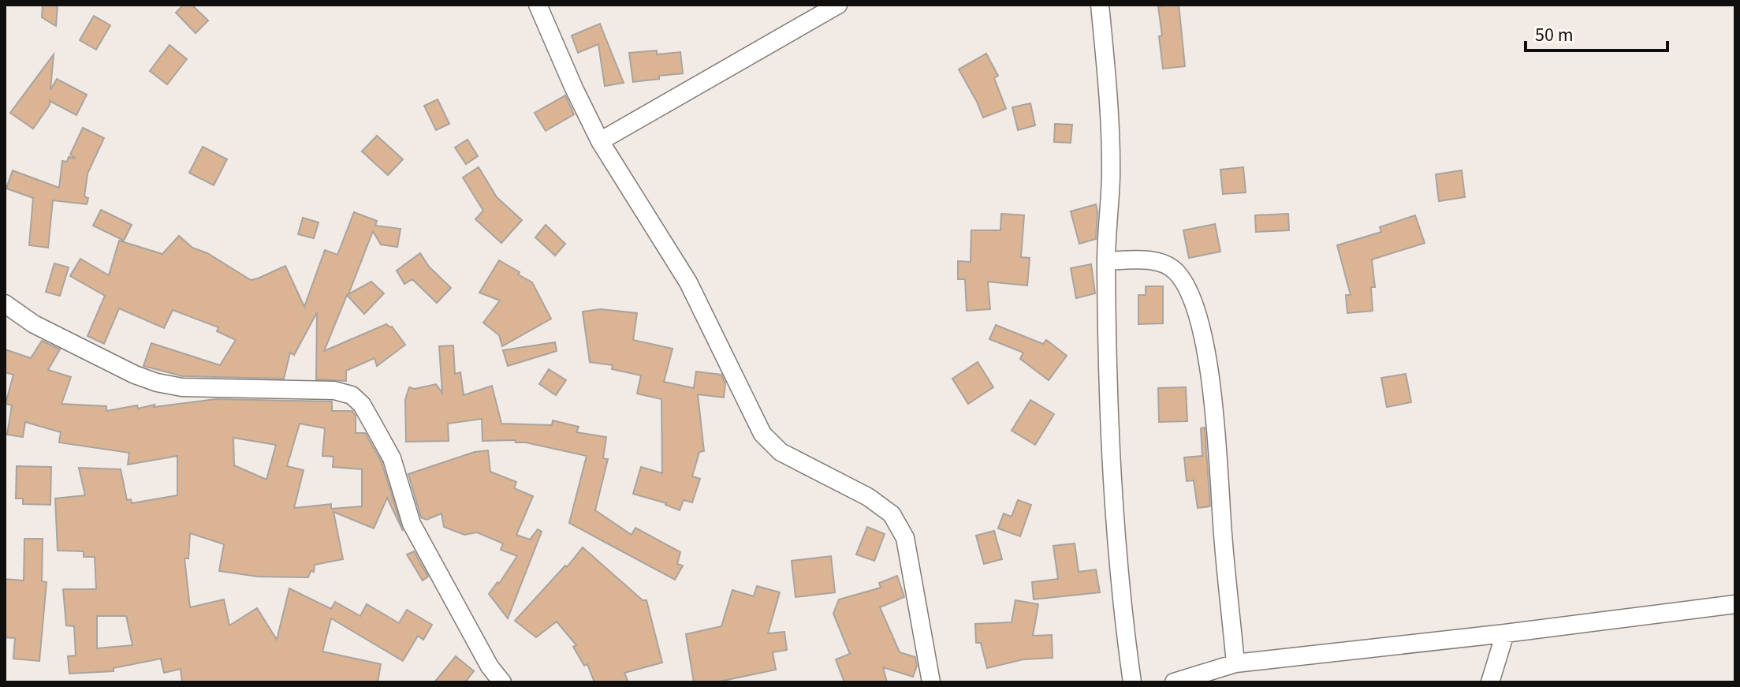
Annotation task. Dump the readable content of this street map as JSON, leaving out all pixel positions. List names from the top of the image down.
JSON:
{
  "scale_bar": "50 m"
}
